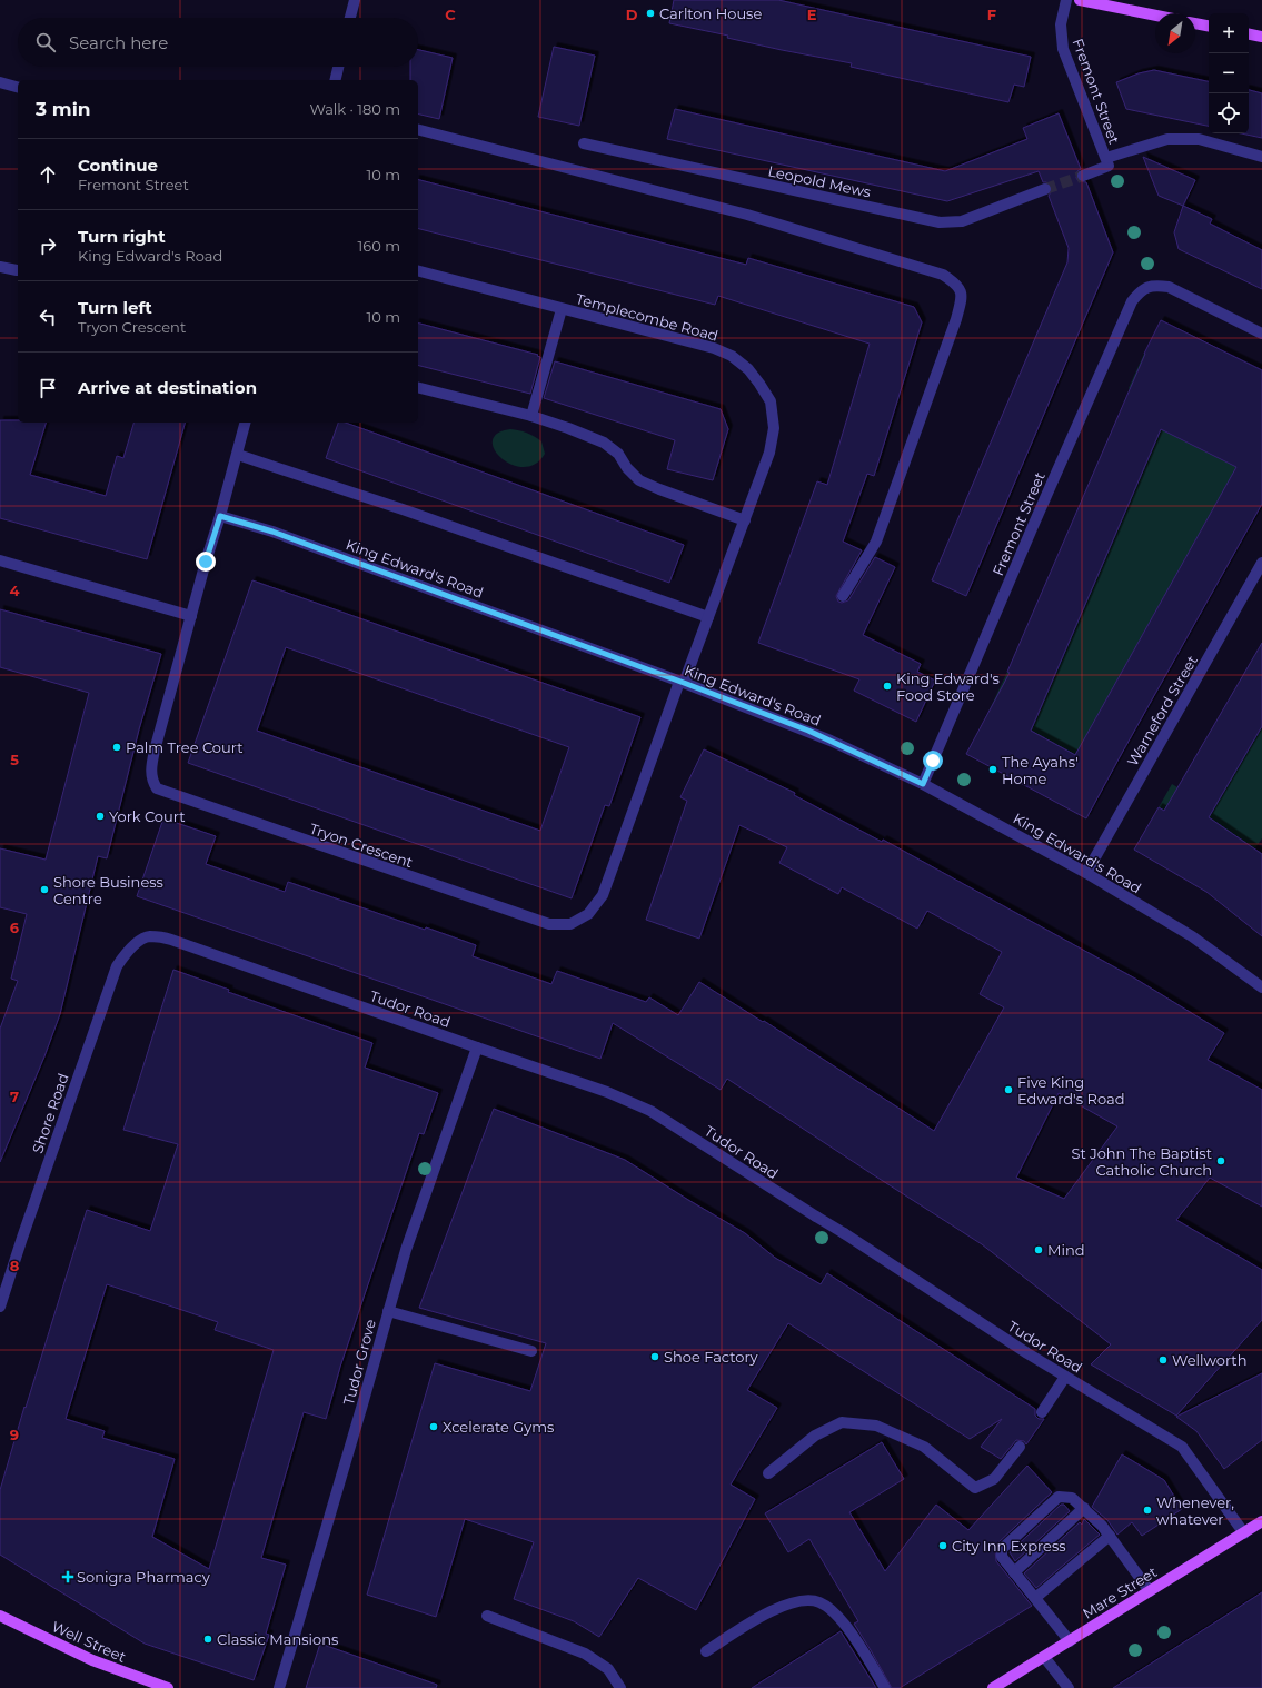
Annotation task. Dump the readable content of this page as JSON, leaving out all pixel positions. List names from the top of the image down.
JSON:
{
  "streets": {
    "main road": ["Mare Street", "Well Street"],
    "street": [
      "Fremont Street",
      "Leopold Mews",
      "Templecombe Road",
      "King Edward's Road",
      "Warneford Street",
      "Tryon Crescent",
      "Tudor Road",
      "Shore Road",
      "Tudor Grove"
    ]
  },
  "crossings": [
    ["Fremont Street", "King Edward's Road"],
    ["Templecombe Road", "King Edward's Road"],
    ["Templecombe Road", "Tryon Crescent"],
    ["King Edward's Road", "Warneford Street"],
    ["King Edward's Road", "Tryon Crescent"],
    ["Tudor Road", "Shore Road"],
    ["Tudor Road", "Tudor Grove"],
    ["Tudor Road", "Mare Street"]
  ],
  "places": {
    "other": [
      "Carlton House",
      "King Edward's Food Store",
      "Palm Tree Court",
      "The Ayahs' Home",
      "York Court",
      "Shore Business Centre",
      "Five King Edward's Road",
      "St John The Baptist Catholic Church",
      "Mind",
      "Shoe Factory",
      "Wellworth",
      "Xcelerate Gyms",
      "Whenever, whatever",
      "City Inn Express",
      "Classic Mansions"
    ],
    "health": ["Sonigra Pharmacy"]
  },
  "north": "bottom left",
  "page": {
    "map_buttons": ["+", "−"],
    "search": "Search here",
    "heading": ["3 min", "Walk · 180 m"],
    "list": [
      ["Continue", "Fremont Street", "10 m"],
      ["Turn right", "King Edward's Road", "160 m"],
      ["Turn left", "Tryon Crescent", "10 m"],
      "Arrive at destination"
    ]
  },
  "grid": {
    "columns": [
      "C",
      "D",
      "E",
      "F"
    ],
    "rows": [
      "4",
      "5",
      "6",
      "7",
      "8",
      "9"
    ]
  }
}
